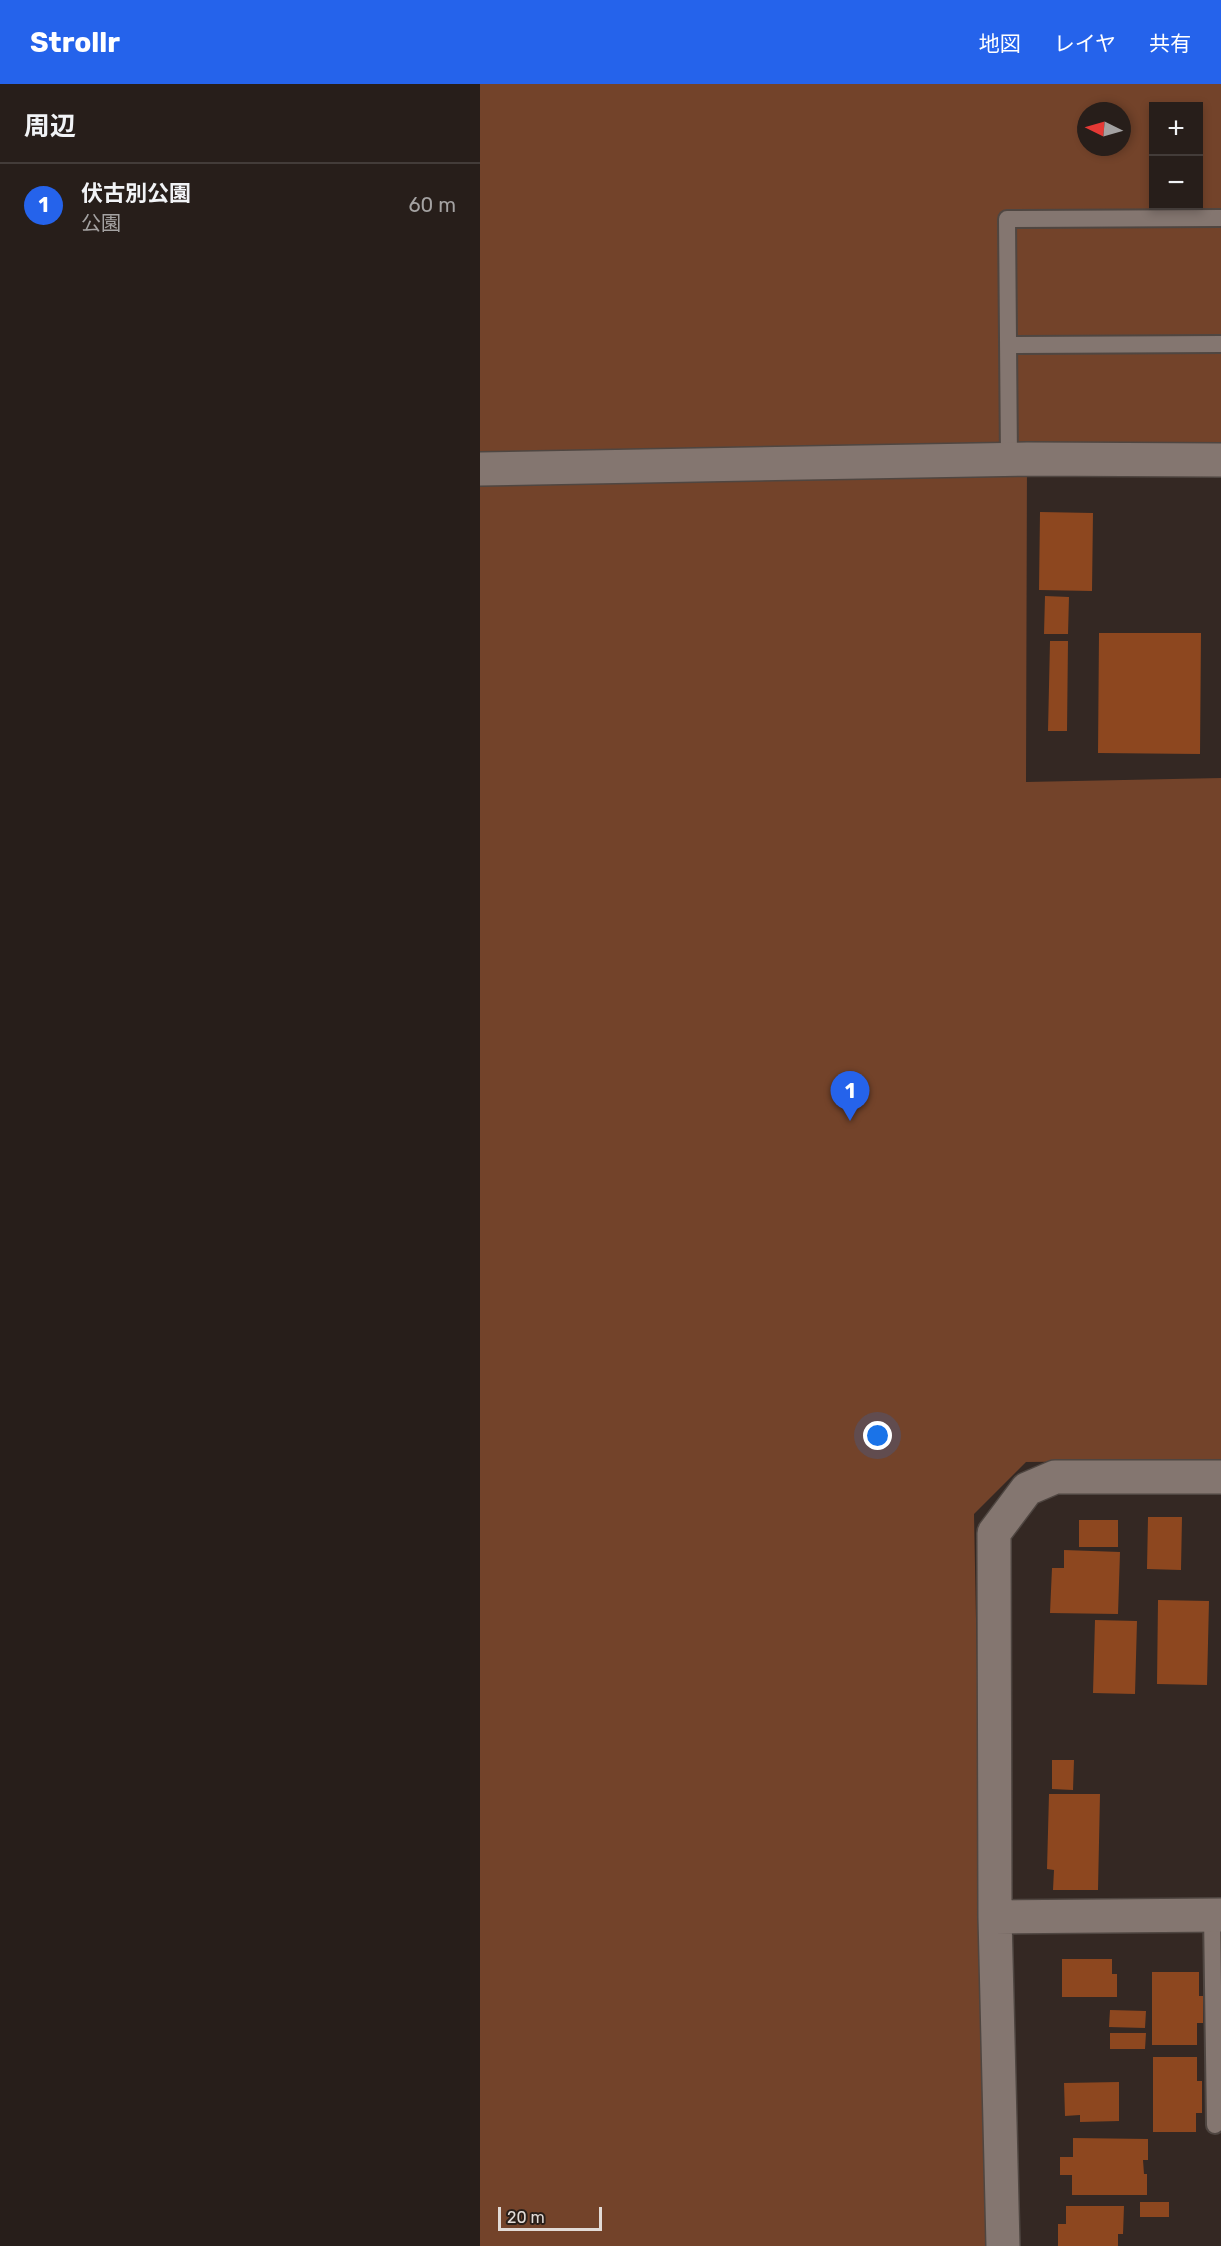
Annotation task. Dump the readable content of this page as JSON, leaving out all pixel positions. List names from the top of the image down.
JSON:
{
  "scale_bar": "20 m",
  "north": "left",
  "page": {
    "header": "Strollr",
    "nav": ["地図", "レイヤ", "共有"],
    "heading": "周辺",
    "map_buttons": ["+", "−"],
    "list": [
      {
        "mark": "1",
        "name": "伏古別公園",
        "note": "公園",
        "value": "60 m"
      }
    ],
    "pins": "1",
    "scale": "20 m"
  }
}
